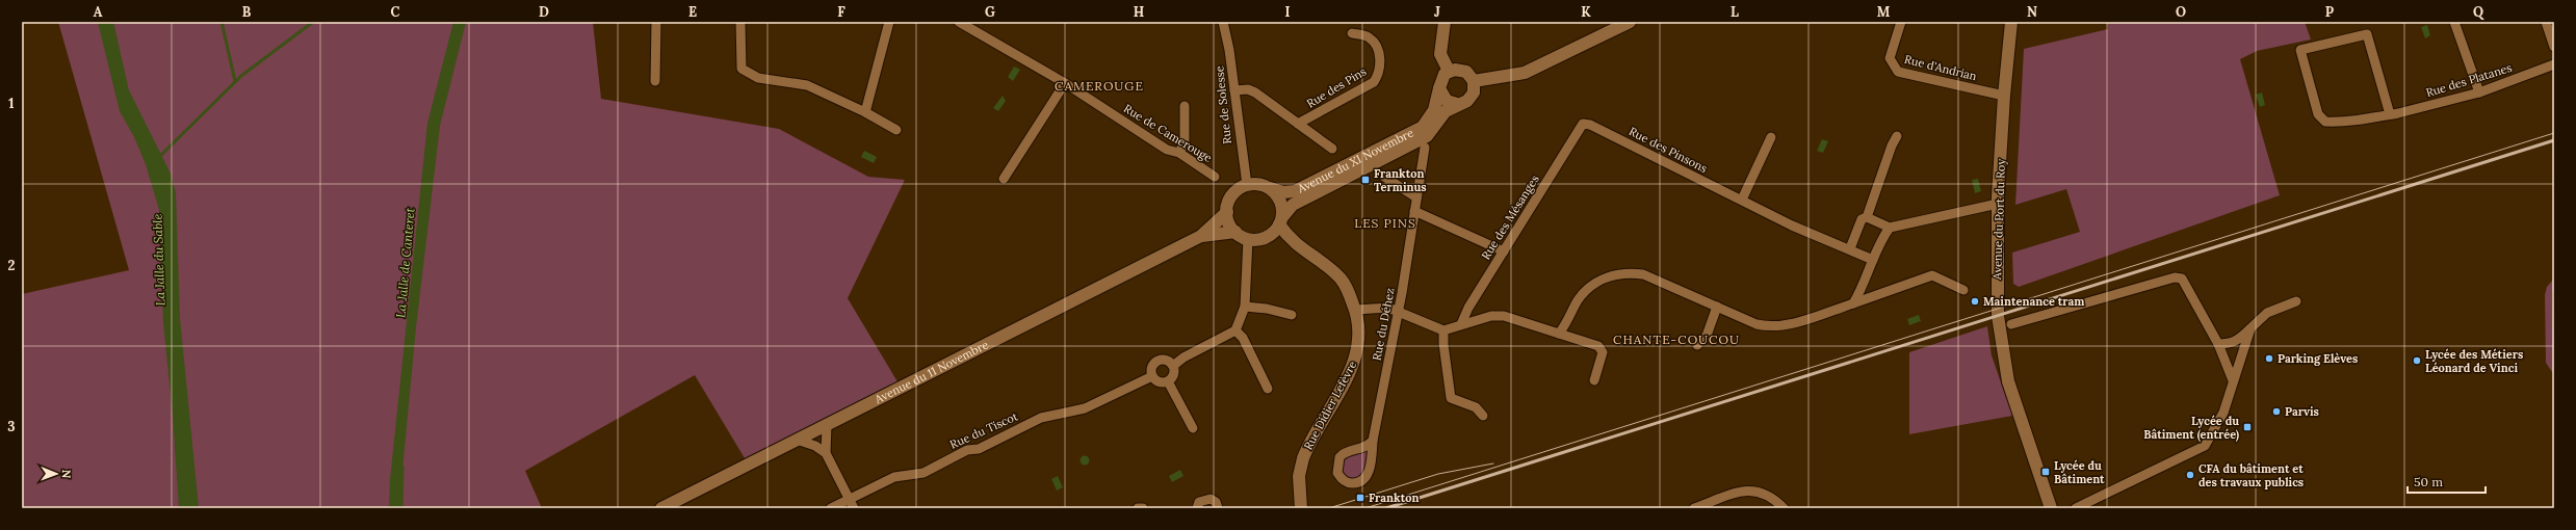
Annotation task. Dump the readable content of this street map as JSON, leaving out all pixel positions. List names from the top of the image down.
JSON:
{
  "streets": {
    "main road": [
      "Avenue du XI Novembre",
      "Avenue du Port du Roy",
      "Avenue du 11 Novembre",
      "Rue Didier Lefèvre"
    ],
    "street": [
      "Rue d'Andrian",
      "Rue des Platanes",
      "Rue des Pins",
      "Rue de Solesse",
      "Rue de Camerouge",
      "Rue des Pinsons",
      "Rue des Mésanges",
      "Rue du Déhez",
      "Rue du Tiscot"
    ]
  },
  "crossings": [
    ["Rue d'Andrian", "Avenue du Port du Roy"],
    ["Rue de Solesse", "Avenue du XI Novembre"],
    ["Rue de Solesse", "Avenue du 11 Novembre"],
    ["Rue de Solesse", "Rue Didier Lefèvre"],
    ["Rue des Pinsons", "Rue des Mésanges"],
    ["Avenue du XI Novembre", "Avenue du 11 Novembre"],
    ["Avenue du XI Novembre", "Rue Didier Lefèvre"],
    ["Avenue du 11 Novembre", "Rue Didier Lefèvre"]
  ],
  "districts": ["CAMEROUGE", "LES PINS", "CHANTE-COUCOU"],
  "water": ["La Jalle du Sable", "La Jalle de Canteret"],
  "places": {
    "transit": [
      "Frankton Terminus",
      "Lycée du Bâtiment (entrée)",
      "Lycée du Bâtiment",
      "Frankton"
    ],
    "other": [
      "Maintenance tram",
      "Parking Elèves",
      "Lycée des Métiers Léonard de Vinci",
      "Parvis",
      "CFA du bâtiment et des travaux publics"
    ]
  },
  "scale_bar": "50 m",
  "north": "right",
  "grid": {
    "columns": [
      "A",
      "B",
      "C",
      "D",
      "E",
      "F",
      "G",
      "H",
      "I",
      "J",
      "K",
      "L",
      "M",
      "N",
      "O",
      "P",
      "Q"
    ],
    "rows": ["1", "2", "3"]
  }
}
